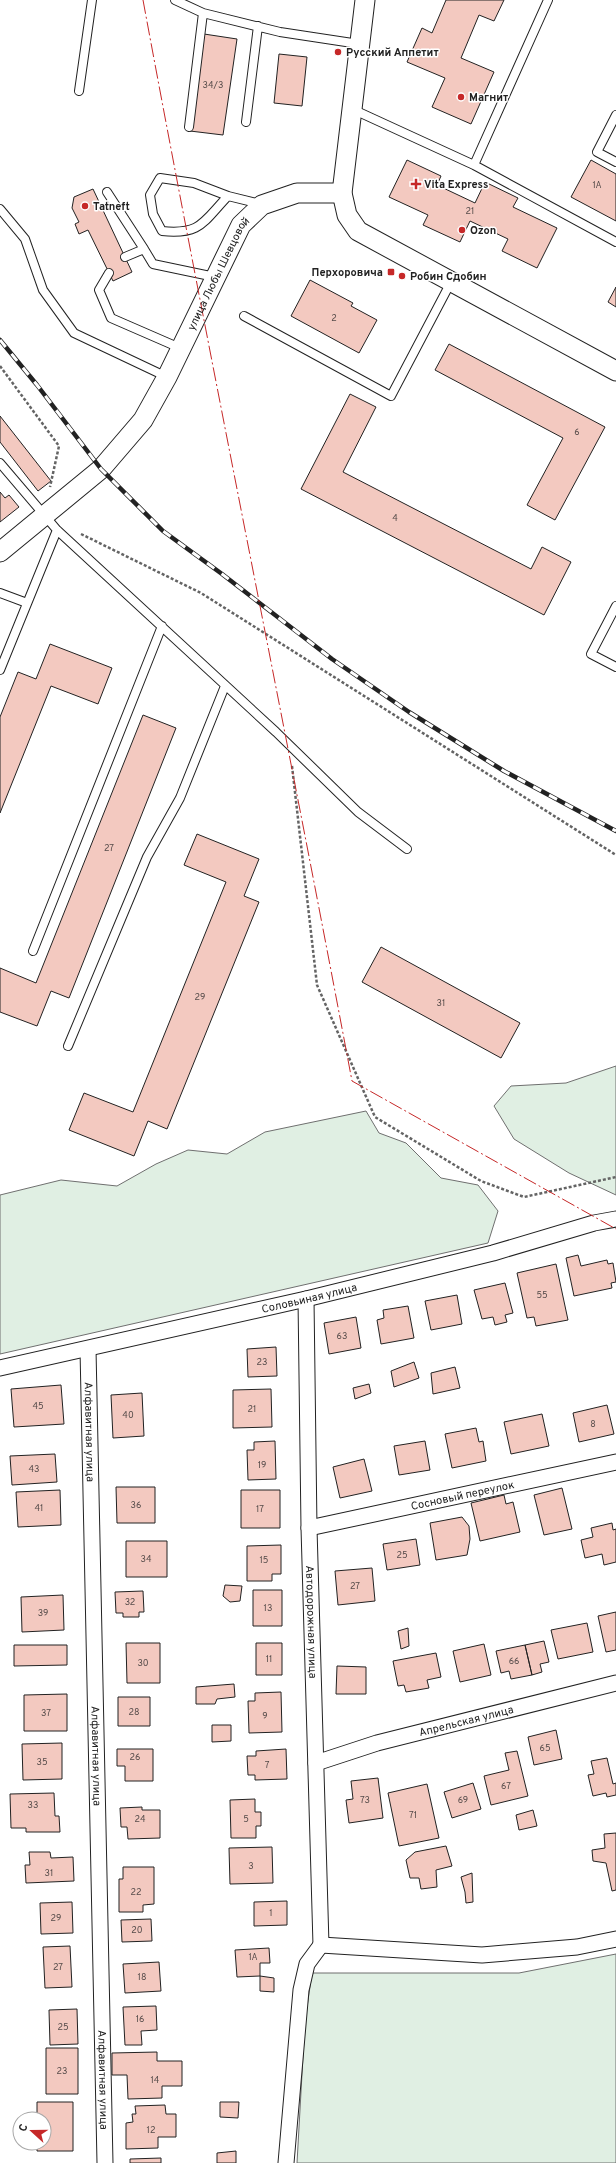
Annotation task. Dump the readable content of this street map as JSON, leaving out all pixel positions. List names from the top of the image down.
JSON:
{
  "streets": {
    "street": [
      "улица Любы Шевцовой",
      "Соловьиная улица",
      "Алфавитная улица",
      "Сосновый переулок",
      "Автодорожная улица",
      "Апрельская улица"
    ]
  },
  "crossings": [
    ["Соловьиная улица", "Алфавитная улица"],
    ["Соловьиная улица", "Автодорожная улица"],
    ["Сосновый переулок", "Автодорожная улица"],
    ["Автодорожная улица", "Апрельская улица"]
  ],
  "places": {
    "other": [
      "Русский Аппетит",
      "Магнит",
      "Tatneft",
      "Ozon",
      "Робин Сдобин"
    ],
    "health": ["Vita Express"],
    "transit": ["Перхоровича"]
  },
  "house_numbers": [
    "34/3",
    "1А",
    "21",
    "2",
    "6",
    "4",
    "27",
    "29",
    "31",
    "55",
    "63",
    "23",
    "45",
    "21",
    "40",
    "8",
    "19",
    "43",
    "36",
    "41",
    "17",
    "25",
    "34",
    "15",
    "27",
    "32",
    "13",
    "39",
    "11",
    "66",
    "30",
    "28",
    "37",
    "9",
    "65",
    "26",
    "35",
    "7",
    "67",
    "73",
    "69",
    "33",
    "71",
    "24",
    "5",
    "3",
    "31",
    "22",
    "1",
    "29",
    "20",
    "1А",
    "27",
    "18",
    "16",
    "25",
    "23",
    "14",
    "12"
  ],
  "north": "left"
}
